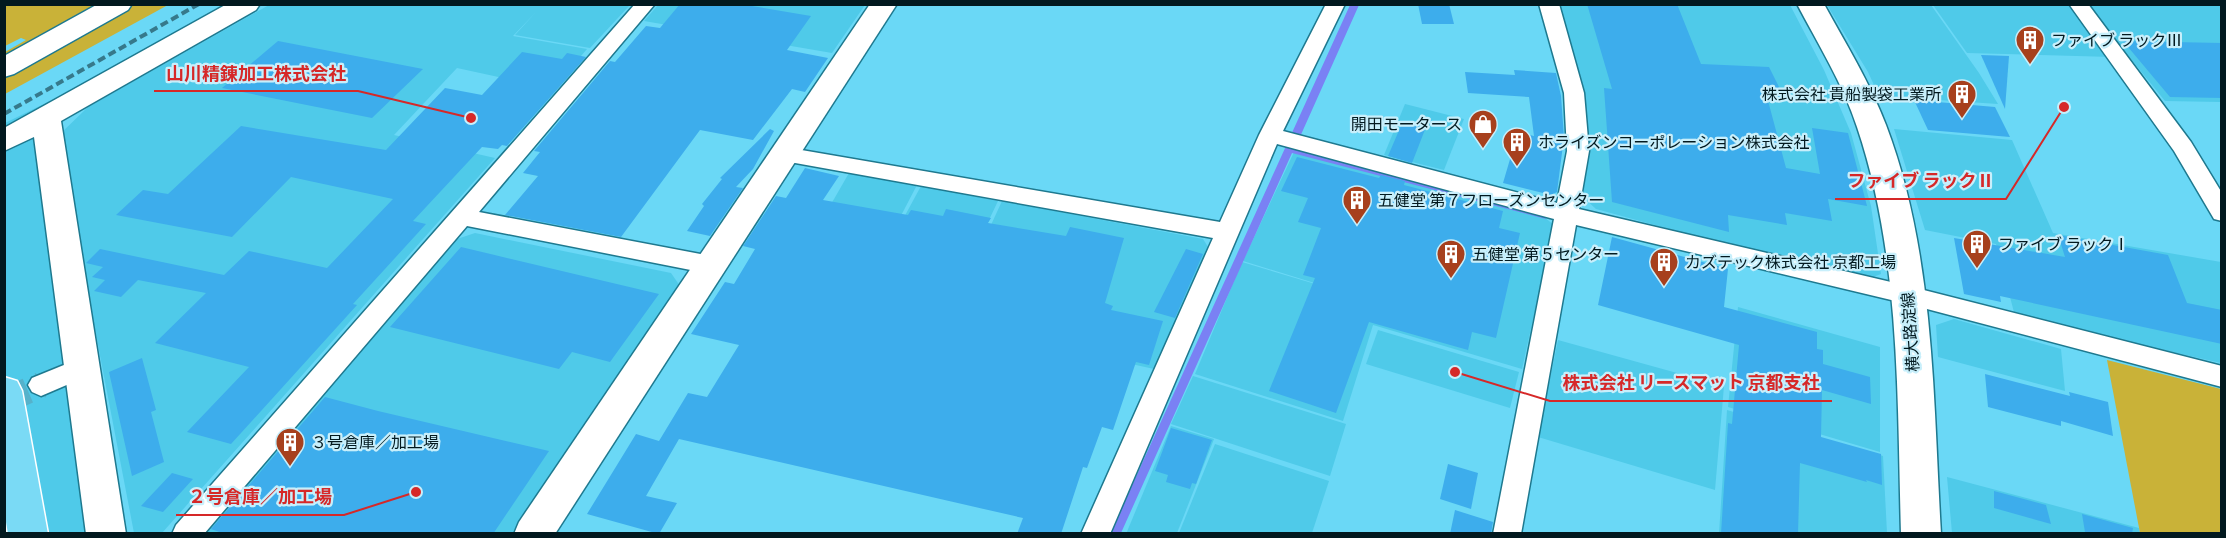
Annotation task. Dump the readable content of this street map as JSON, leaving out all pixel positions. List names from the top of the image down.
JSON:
{
  "streets": {
    "street": ["横大路淀線"]
  },
  "places": {
    "building": [
      "ファイブ ラックⅢ",
      "株式会社 貴船製袋工業所",
      "ホライズンコーポレーション株式会社",
      "五健堂 第７フローズンセンター",
      "ファイブ ラックⅠ",
      "五健堂 第５センター",
      "カズテック株式会社 京都工場",
      "３号倉庫／加工場"
    ],
    "other": [
      "ファイブ ラックⅡ",
      "山川精錬加工株式会社",
      "株式会社 リースマット 京都支社",
      "２号倉庫／加工場"
    ],
    "shop": ["開田モータース"]
  }
}
